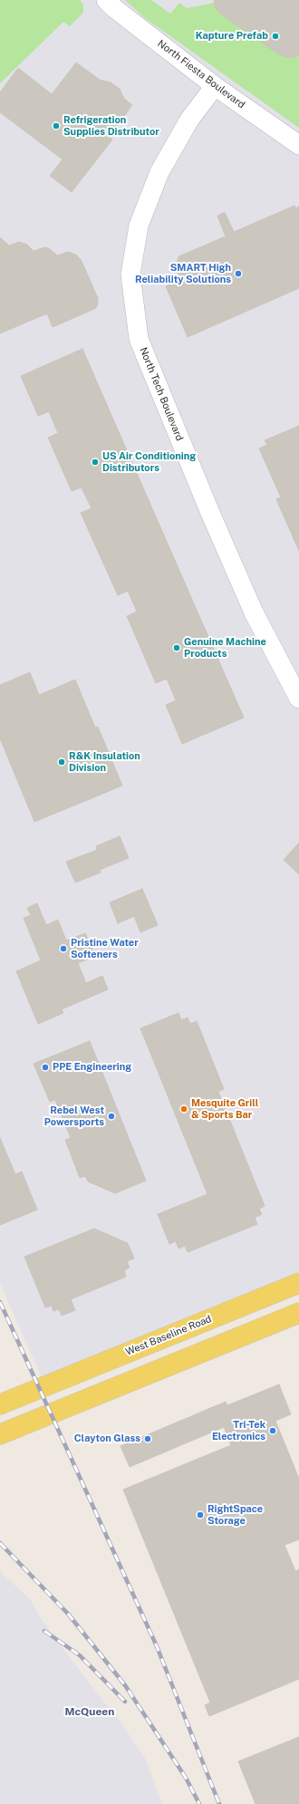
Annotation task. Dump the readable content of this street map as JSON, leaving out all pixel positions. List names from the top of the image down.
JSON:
{
  "streets": {
    "main road": ["West Baseline Road"],
    "street": ["North Fiesta Boulevard", "North Tech Boulevard"]
  },
  "crossings": [
    ["North Fiesta Boulevard", "North Tech Boulevard"]
  ],
  "districts": ["McQueen"],
  "places": [
    "Kapture Prefab",
    "Refrigeration Supplies Distributor",
    "SMART High Reliability Solutions",
    "US Air Conditioning Distributors",
    "Genuine Machine Products",
    "R&K Insulation Division",
    "Pristine Water Softeners",
    "PPE Engineering",
    "Mesquite Grill & Sports Bar",
    "Rebel West Powersports",
    "Tri-Tek Electronics",
    "Clayton Glass",
    "RightSpace Storage"
  ]
}
